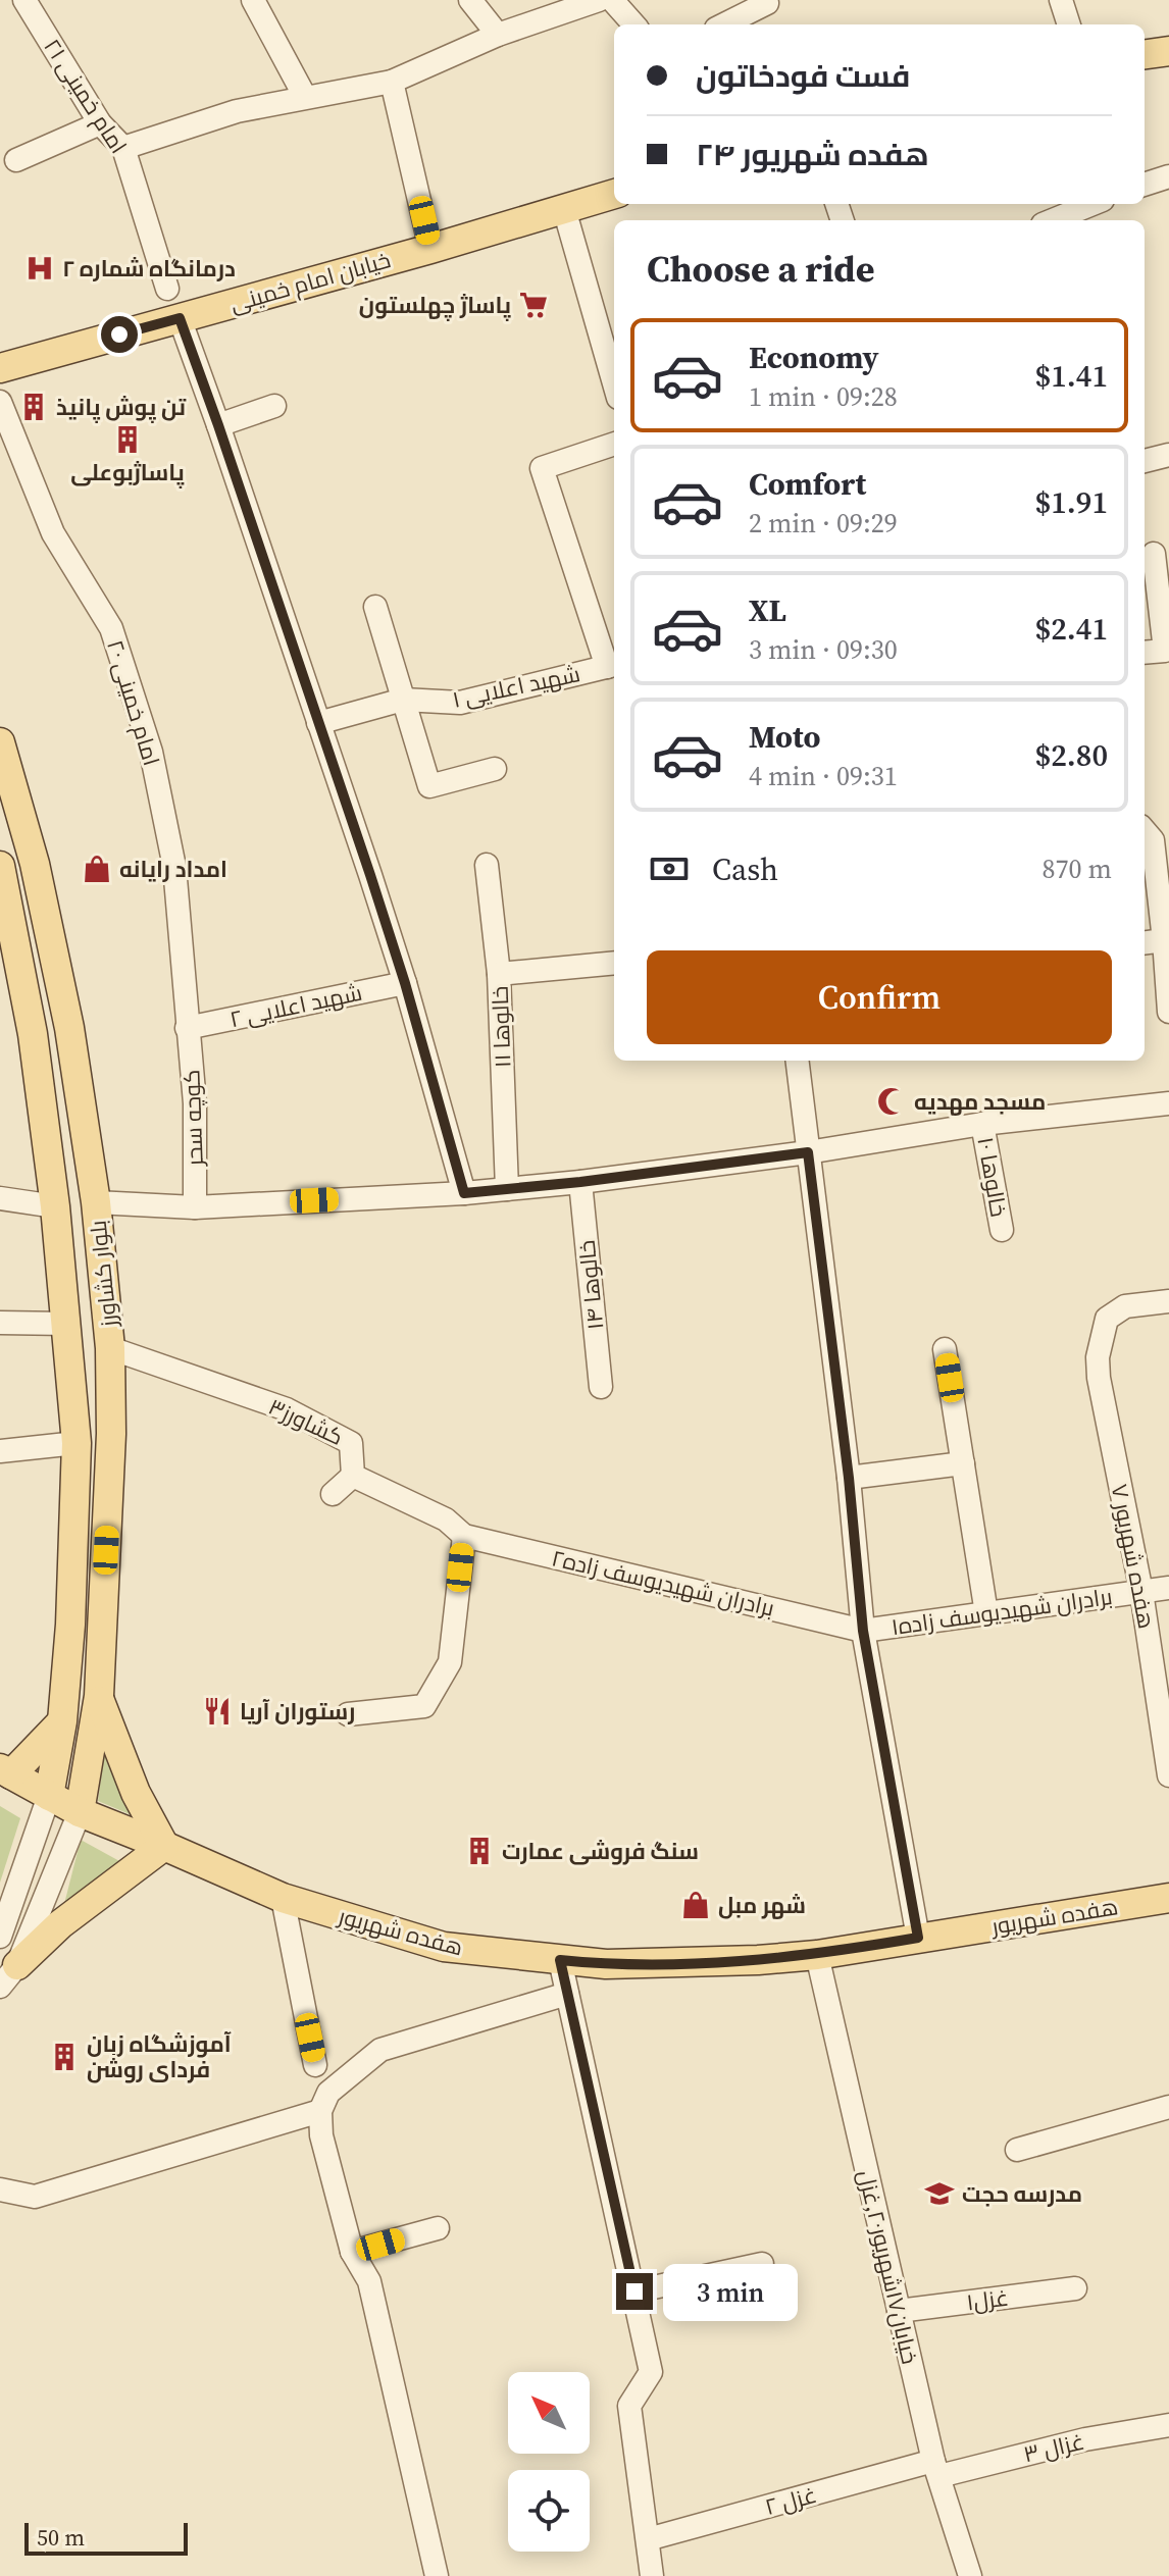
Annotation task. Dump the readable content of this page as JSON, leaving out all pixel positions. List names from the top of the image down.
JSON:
{
  "streets": {
    "main road": ["خیابان امام خمینی", "بلوار کشاورز", "هفده شهریور"],
    "street": [
      "امام خمینی ۲۱",
      "شهید اعلایی ۱",
      "امام خمینی ۲۰",
      "شهید اعلایی ۲",
      "خالوها ۱۱",
      "کوچه سحر",
      "خالوها ۱۰",
      "خالوها ۱۴",
      "کشاورز۳",
      "هفده شهریور ۷",
      "برادران شهیدیوسف زاده۲",
      "برادران شهیدیوسف زاده۱",
      "خیابان۱۷شهریور۲۰,غزل",
      "غزل۱",
      "غزال ۳",
      "غزل ۲"
    ]
  },
  "crossings": [
    ["امام خمینی ۲۰", "شهید اعلایی ۲"],
    ["امام خمینی ۲۰", "کوچه سحر"],
    ["شهید اعلایی ۲", "کوچه سحر"],
    ["بلوار کشاورز", "کشاورز۳"],
    ["بلوار کشاورز", "هفده شهریور"],
    ["کشاورز۳", "برادران شهیدیوسف زاده۲"],
    ["هفده شهریور ۷", "برادران شهیدیوسف زاده۱"],
    ["برادران شهیدیوسف زاده۲", "برادران شهیدیوسف زاده۱"],
    ["هفده شهریور", "خیابان۱۷شهریور۲۰,غزل"],
    ["خیابان۱۷شهریور۲۰,غزل", "غزل۱"],
    ["خیابان۱۷شهریور۲۰,غزل", "غزال ۳"],
    ["خیابان۱۷شهریور۲۰,غزل", "غزل ۲"],
    ["غزال ۳", "غزل ۲"]
  ],
  "places": {
    "hospital": ["درمانگاه شماره ۲"],
    "supermarket": ["پاساژ چهلستون"],
    "building": [
      "تن پوش پانیذ",
      "پاساژبوعلی",
      "سنگ فروشی عمارت",
      "آموزشگاه زبان فردای روشن"
    ],
    "shop": ["امداد رایانه", "شهر مبل"],
    "mosque": ["مسجد مهدیه"],
    "restaurant": ["رستوران آریا"],
    "school or university": ["مدرسه حجت"]
  },
  "scale_bar": "50 m",
  "north": "top left",
  "page": {
    "banner": ["فست فودخاتون", "هفده شهریور ۲۴"],
    "heading": "Choose a ride",
    "list": [
      {
        "name": "Economy",
        "note": "1 min · 09:28",
        "value": "$1.41"
      },
      {
        "name": "Comfort",
        "note": "2 min · 09:29",
        "value": "$1.91"
      },
      {
        "name": "XL",
        "note": "3 min · 09:30",
        "value": "$2.41"
      },
      {
        "name": "Moto",
        "note": "4 min · 09:31",
        "value": "$2.80"
      }
    ],
    "pay": ["Cash", "870 m"],
    "buttons": "Confirm",
    "bubble": "3 min",
    "scale": "50 m"
  }
}
